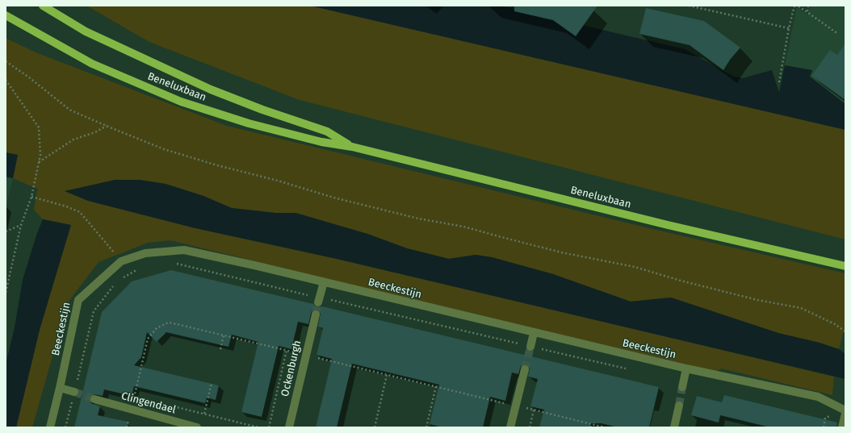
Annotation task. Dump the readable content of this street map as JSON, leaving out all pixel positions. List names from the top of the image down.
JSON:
{
  "streets": {
    "main road": ["Beneluxbaan"],
    "street": ["Beeckestijn", "Ockenburgh", "Clingendael"]
  }
}
